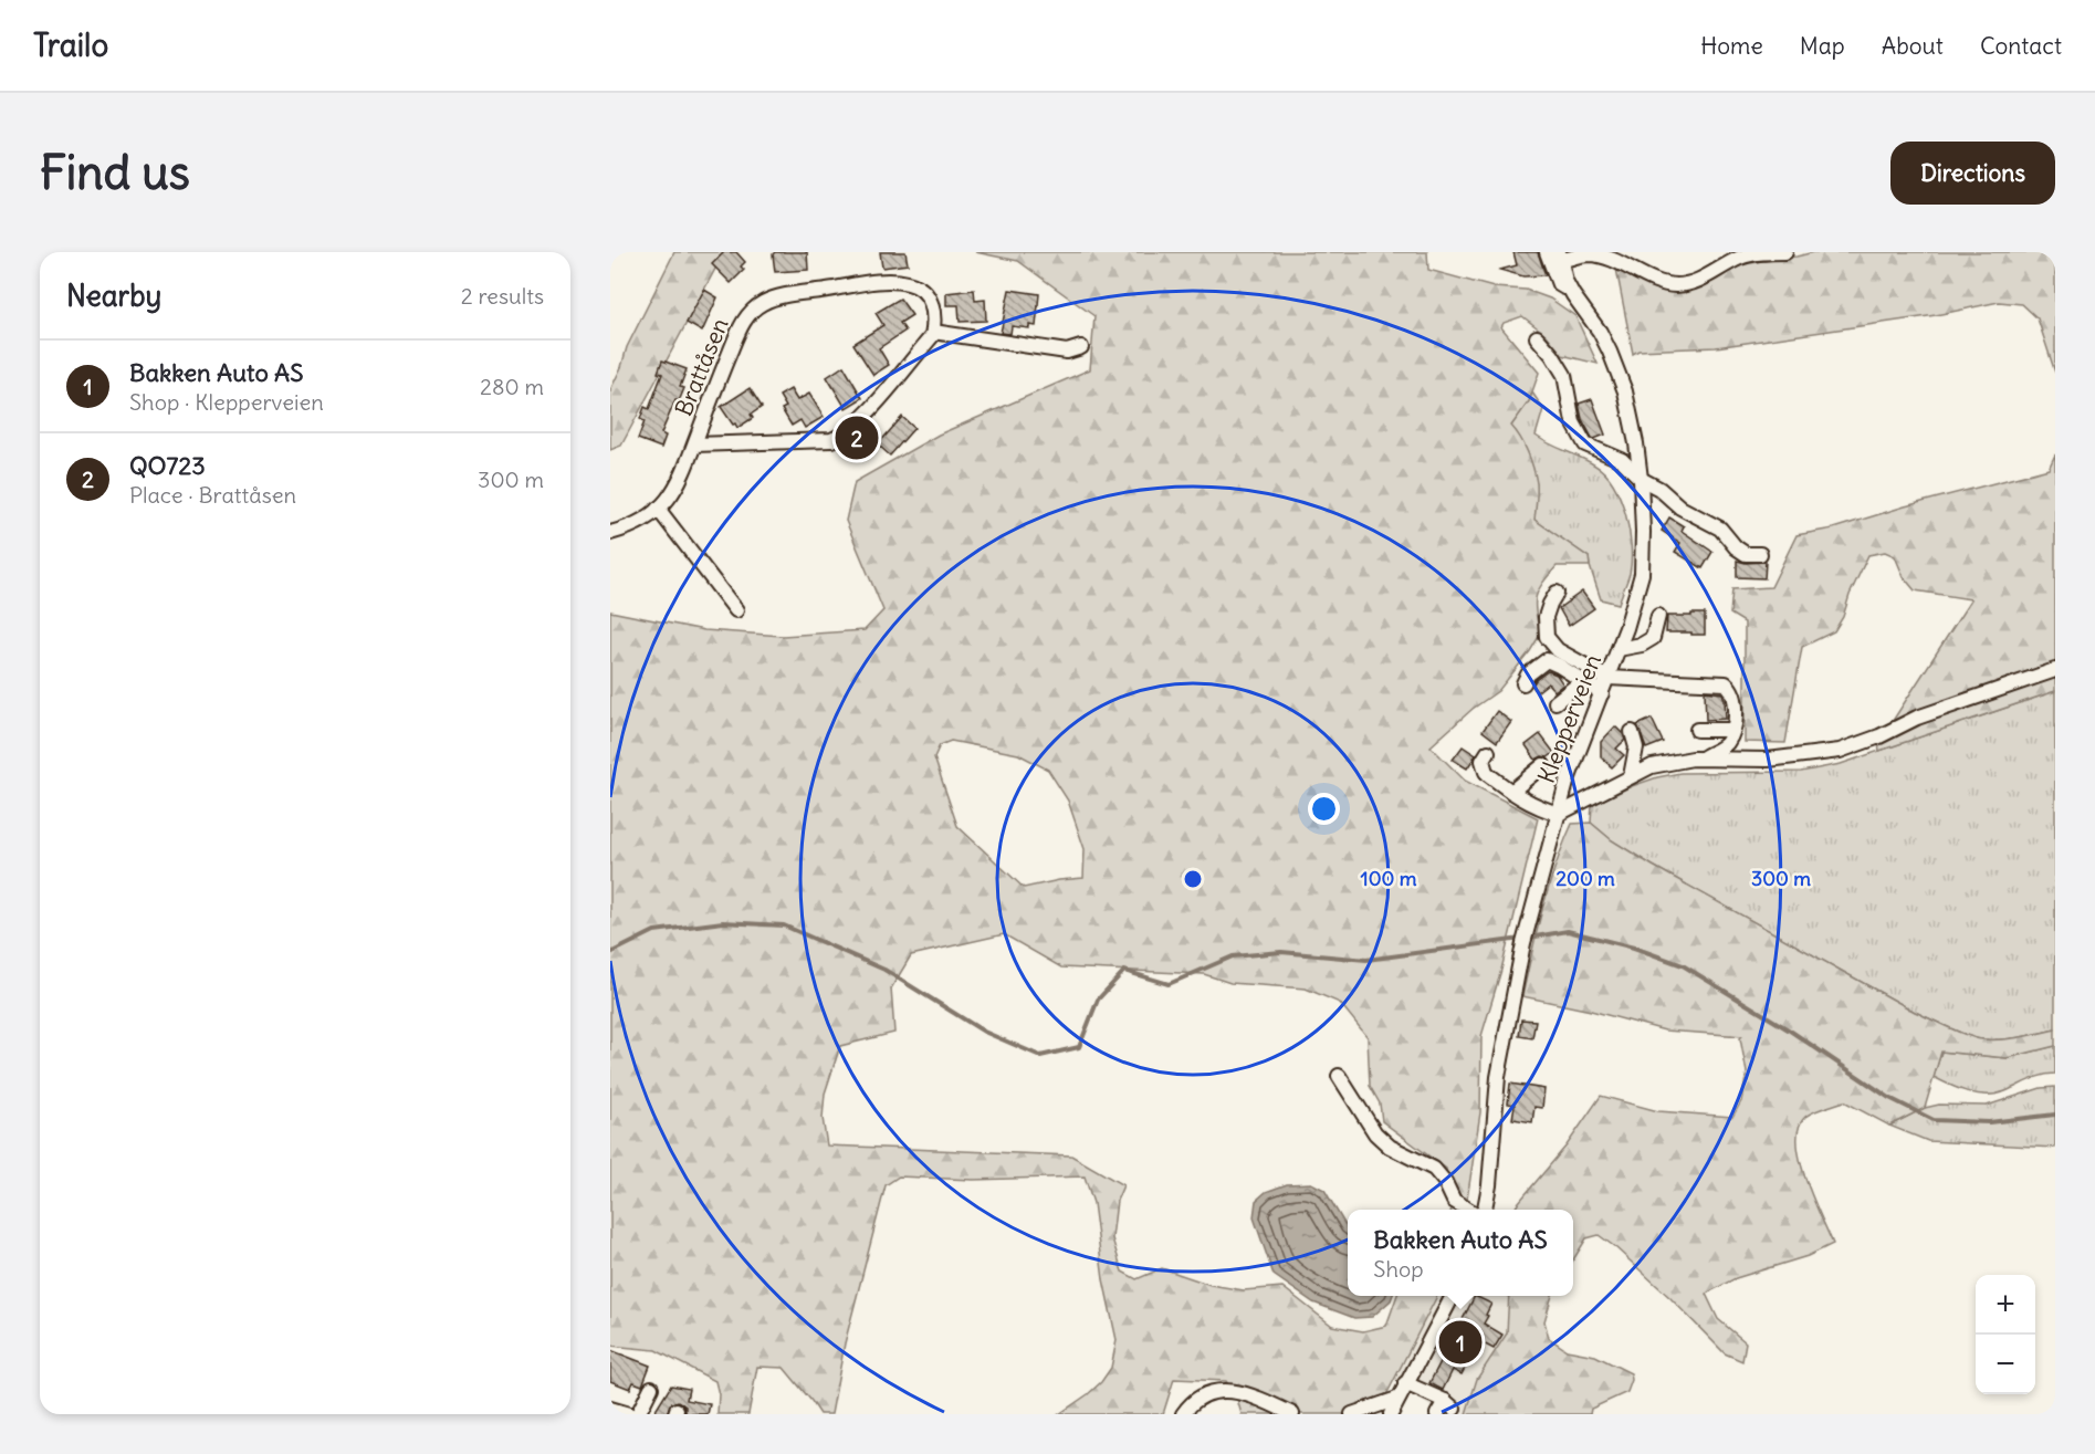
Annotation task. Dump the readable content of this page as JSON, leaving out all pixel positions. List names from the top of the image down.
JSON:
{
  "streets": {
    "street": ["Brattåsen", "Klepperveien"]
  },
  "page": {
    "header": "Trailo",
    "nav": [
      "Home",
      "Map",
      "About",
      "Contact"
    ],
    "buttons": "Directions",
    "title": "Find us",
    "heading": ["Nearby", "2 results"],
    "list": [
      {
        "mark": "1",
        "name": "Bakken Auto AS",
        "note": "Shop · Klepperveien",
        "value": "280 m"
      },
      {
        "mark": "2",
        "name": "QO723",
        "note": "Place · Brattåsen",
        "value": "300 m"
      }
    ],
    "pins": ["2", "1"],
    "popup": ["Bakken Auto AS", "Shop"],
    "map_buttons": ["+", "−"]
  },
  "rings": ["100 m", "200 m", "300 m"]
}
